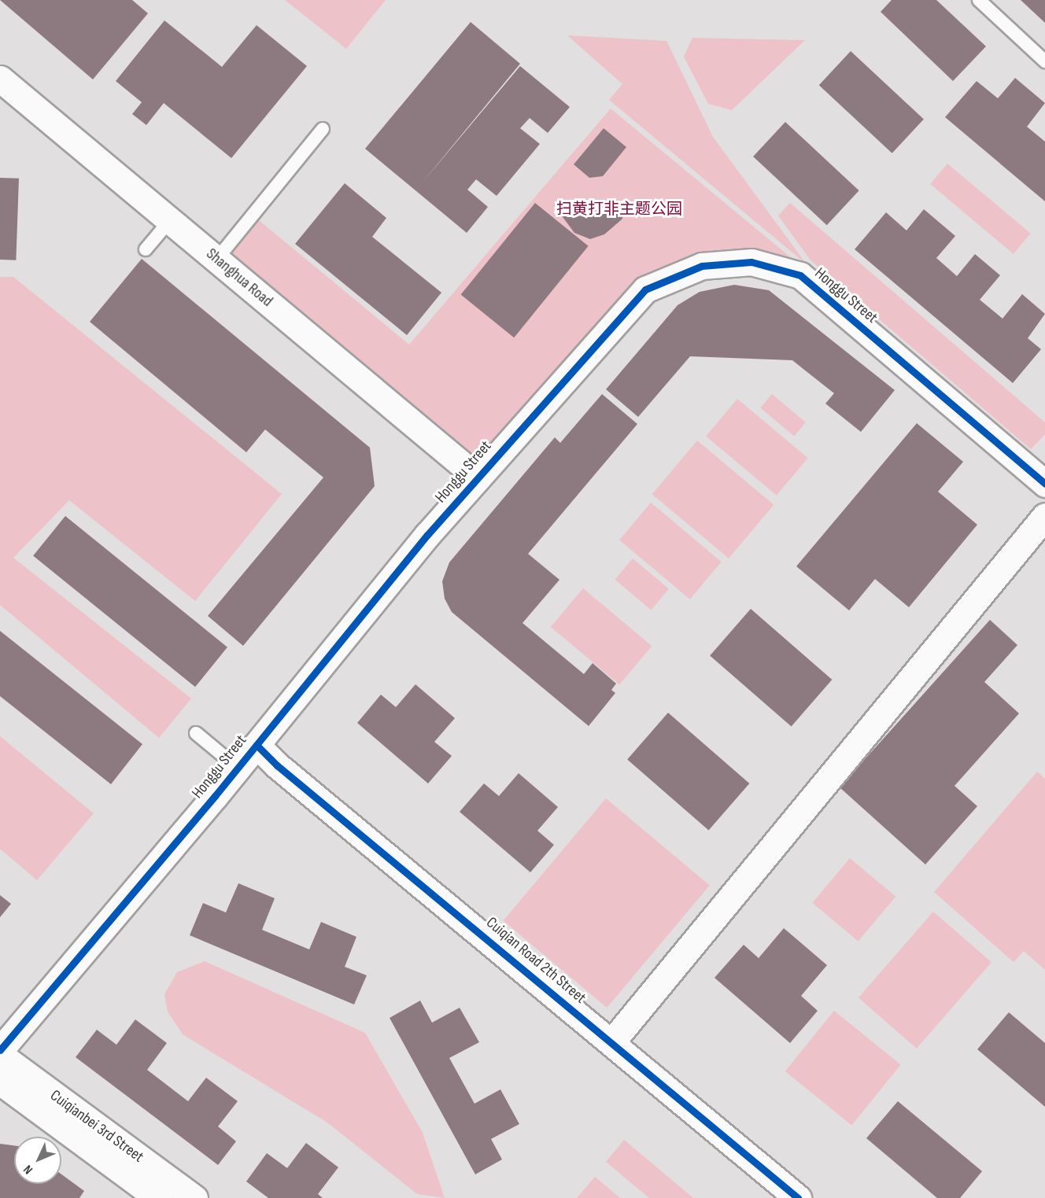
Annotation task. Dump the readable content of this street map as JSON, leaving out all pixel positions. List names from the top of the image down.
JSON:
{
  "streets": {
    "street": [
      "Shanghua Road",
      "Honggu Street",
      "Cuiqian Road 2th Street",
      "Cuiqianbei 3rd Street"
    ]
  },
  "crossings": [
    ["Shanghua Road", "Honggu Street"],
    ["Honggu Street", "Cuiqian Road 2th Street"]
  ],
  "parks": ["扫黄打非主题公园"],
  "north": "bottom left"
}
